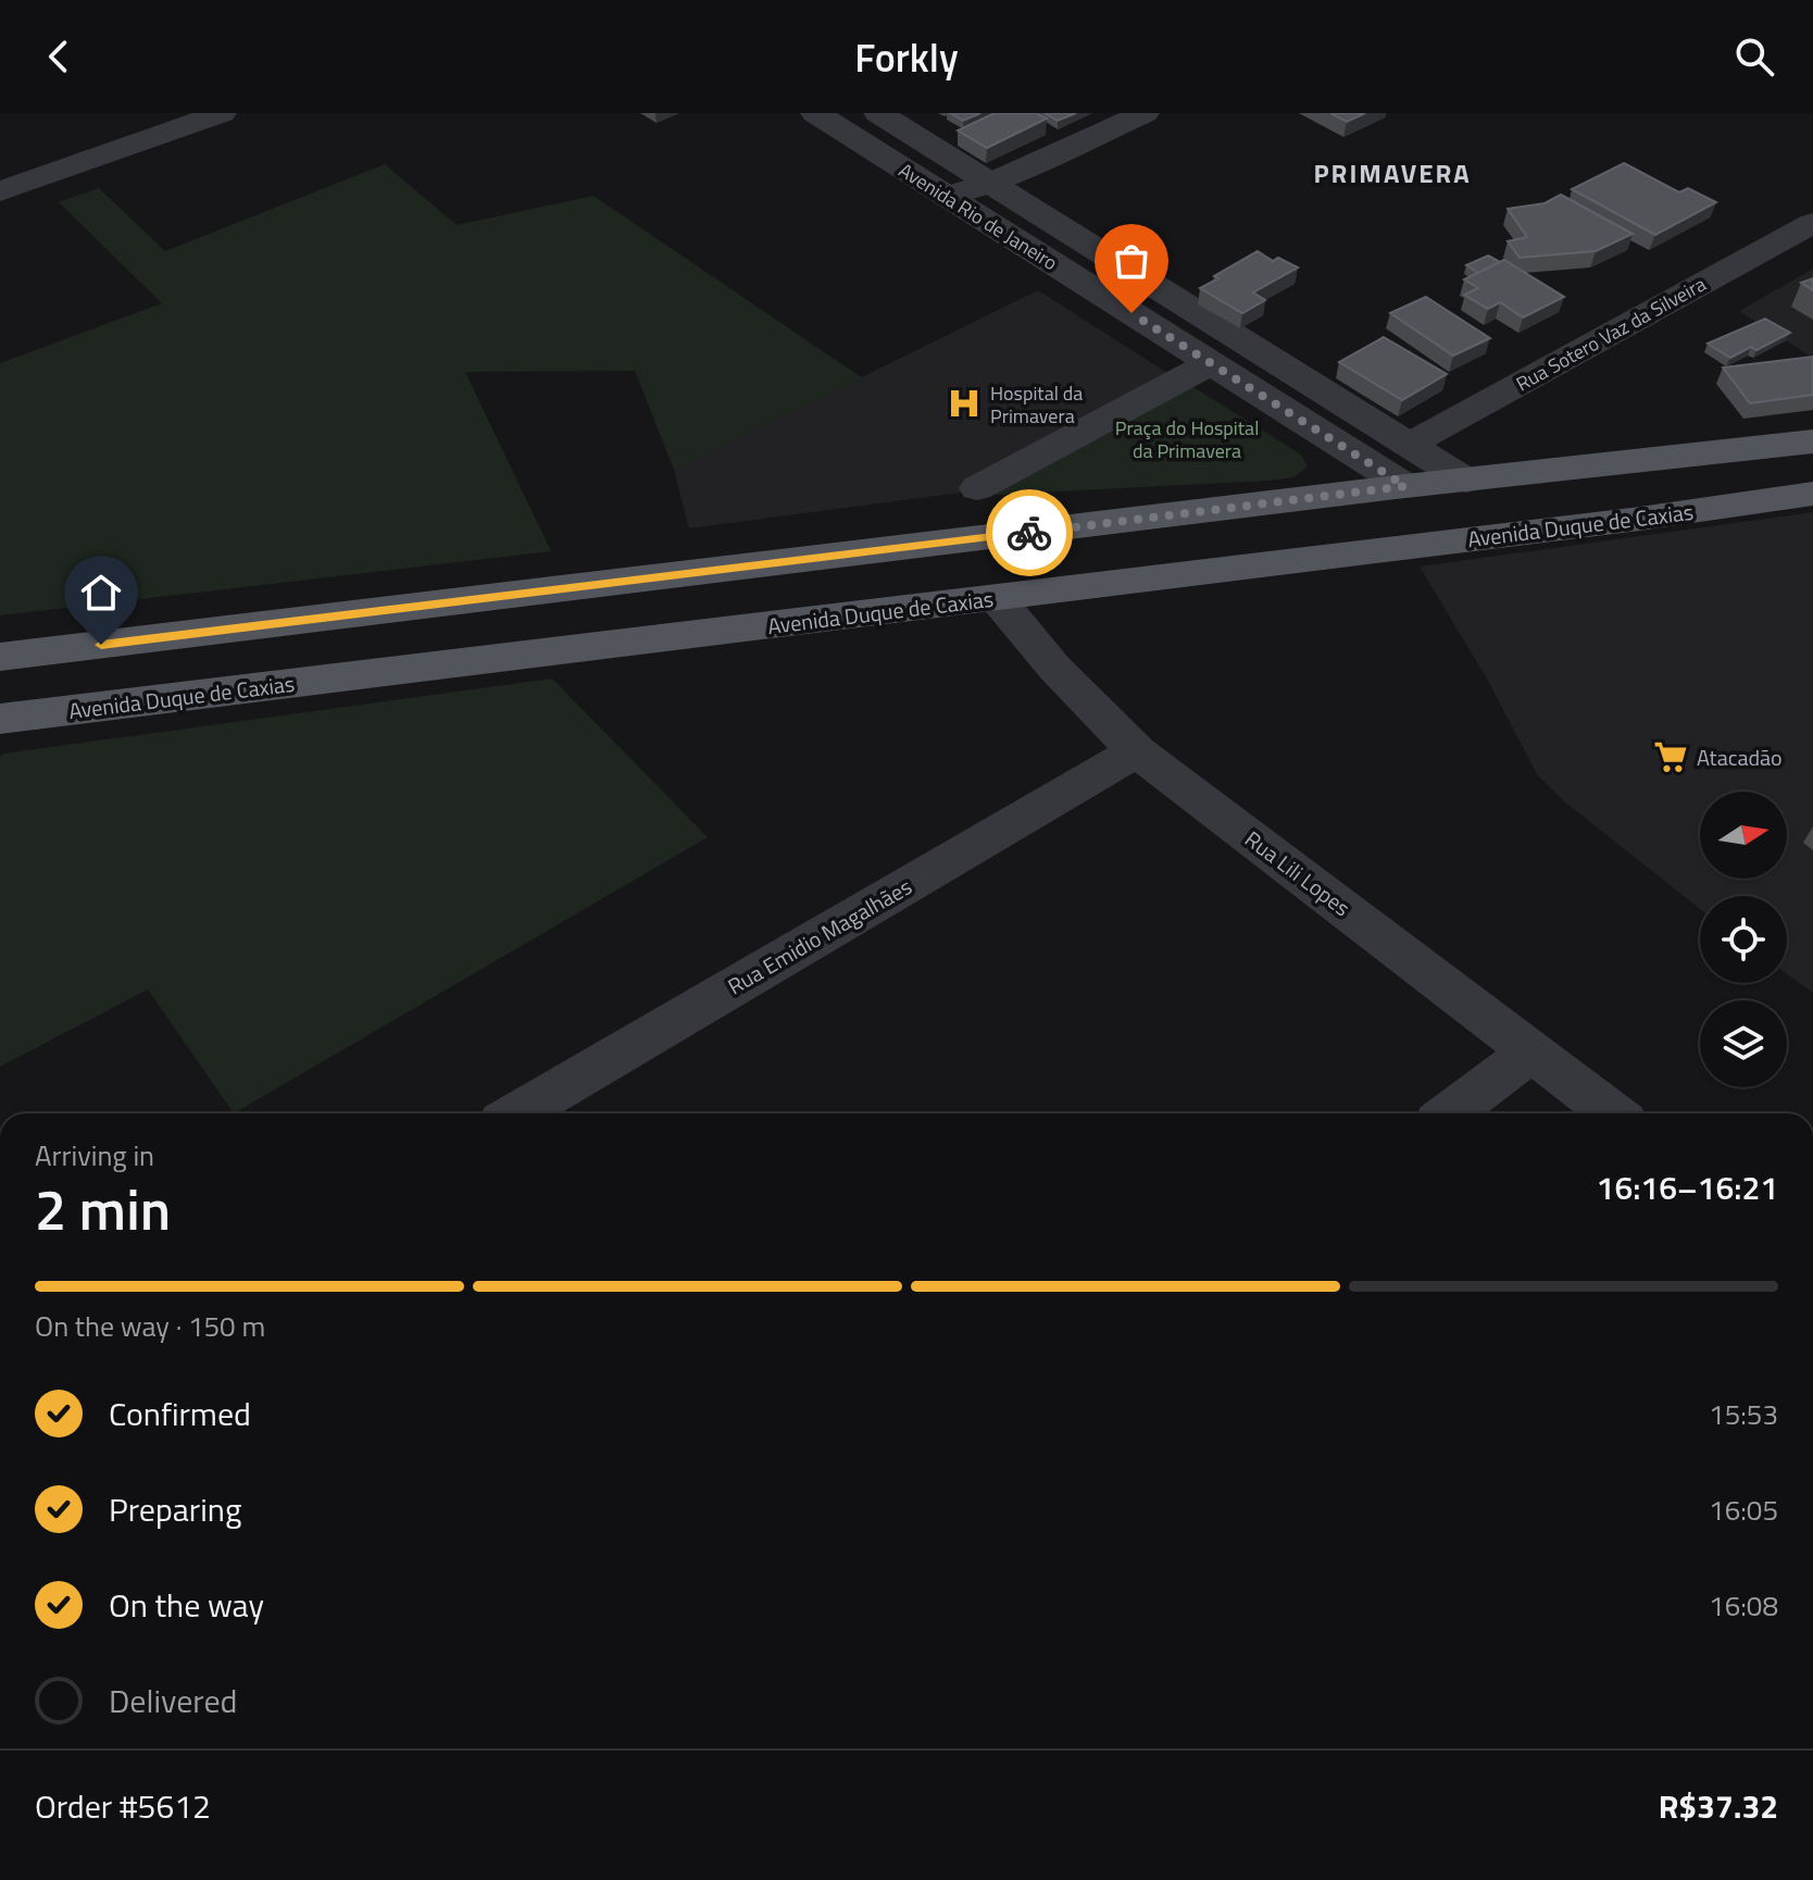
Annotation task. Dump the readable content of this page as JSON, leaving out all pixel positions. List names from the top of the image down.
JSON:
{
  "streets": {
    "main road": ["Avenida Duque de Caxias"],
    "street": [
      "Avenida Rio de Janeiro",
      "Rua Sotero Vaz da Silveira",
      "Rua Lili Lopes",
      "Rua Emidio Magalhães"
    ]
  },
  "crossings": [
    ["Avenida Rio de Janeiro", "Rua Sotero Vaz da Silveira"],
    ["Avenida Duque de Caxias", "Rua Lili Lopes"],
    ["Rua Lili Lopes", "Rua Emidio Magalhães"]
  ],
  "districts": ["PRIMAVERA"],
  "parks": ["Praça do Hospital da Primavera"],
  "places": {
    "hospital": ["Hospital da Primavera"],
    "supermarket": ["Atacadão"]
  },
  "north": "right",
  "page": {
    "header": "Forkly",
    "heading": ["2 min", "Arriving in", "16:16–16:21"],
    "panel": ["Order #5612", "R$37.32"],
    "bar": "On the way · 150 m",
    "list": [
      ["Confirmed", "15:53"],
      ["Preparing", "16:05"],
      ["On the way", "16:08"],
      "Delivered"
    ]
  }
}
